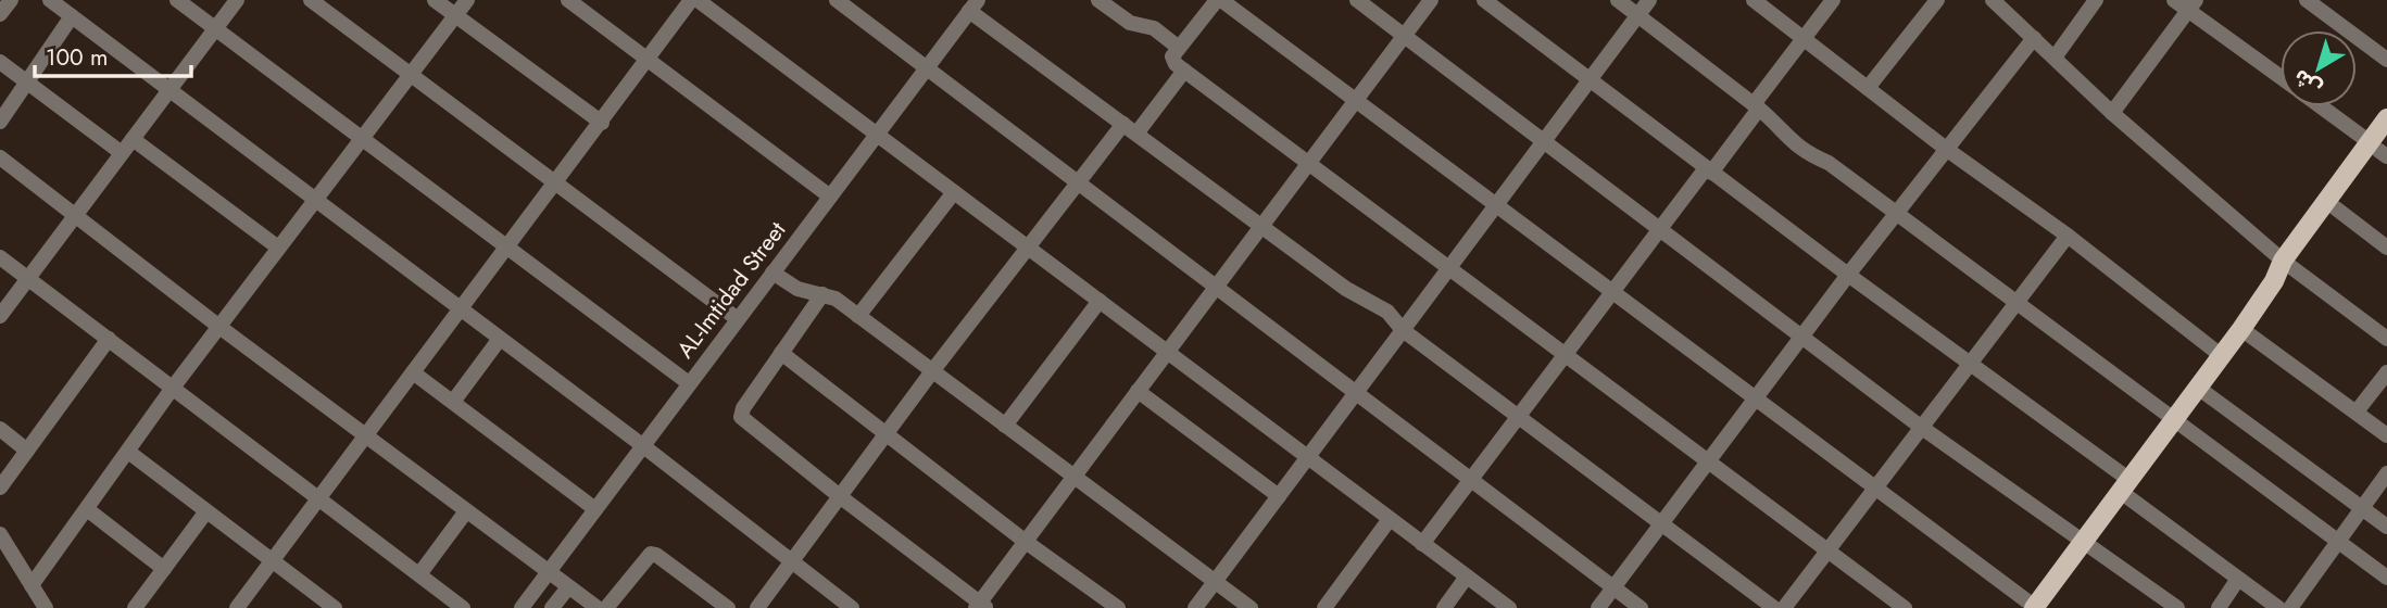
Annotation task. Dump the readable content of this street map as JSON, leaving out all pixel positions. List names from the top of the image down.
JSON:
{
  "streets": {
    "street": ["AL-Imtidad Street"]
  },
  "scale_bar": "100 m",
  "north": "bottom left"
}
